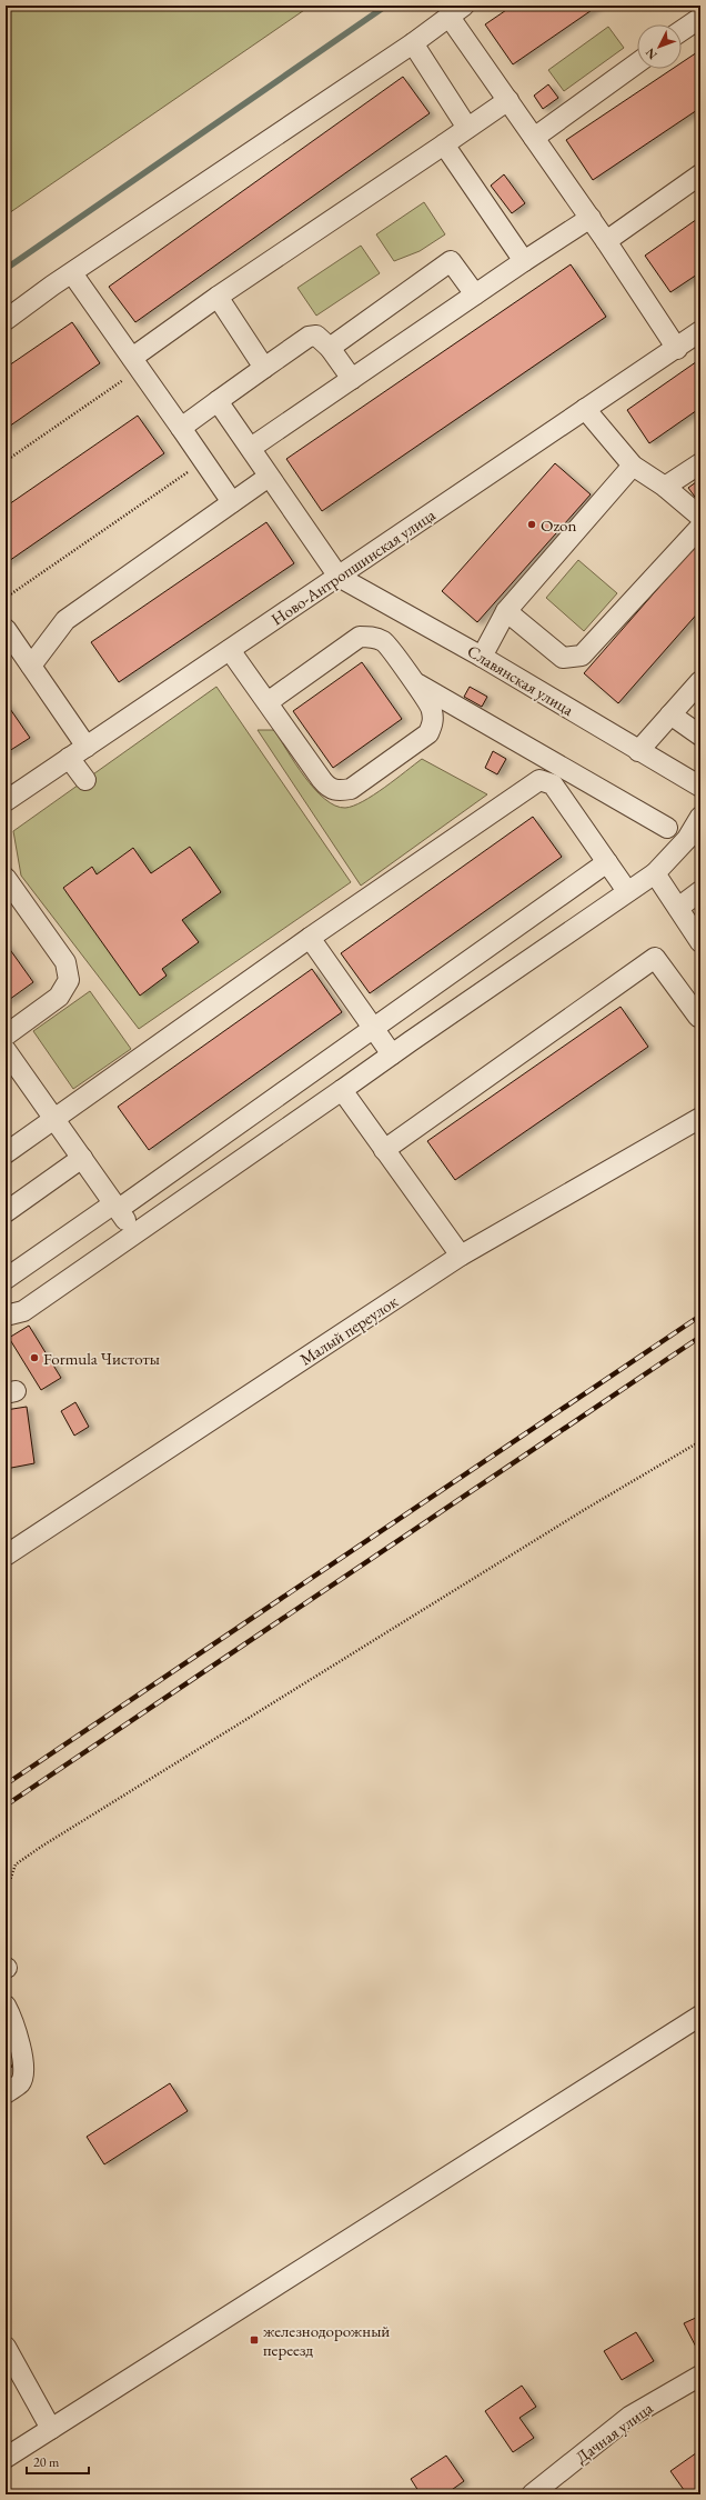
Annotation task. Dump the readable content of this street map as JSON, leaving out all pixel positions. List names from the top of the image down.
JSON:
{
  "streets": {
    "street": [
      "Ново-Антропшинская улица",
      "Славянская улица",
      "Малый переулок",
      "Дачная улица"
    ]
  },
  "crossings": [
    ["Ново-Антропшинская улица", "Славянская улица"]
  ],
  "places": {
    "other": ["Ozon", "Formula Чистоты"],
    "transit": ["железнодорожный переезд"]
  },
  "scale_bar": "20 m",
  "north": "bottom left"
}
